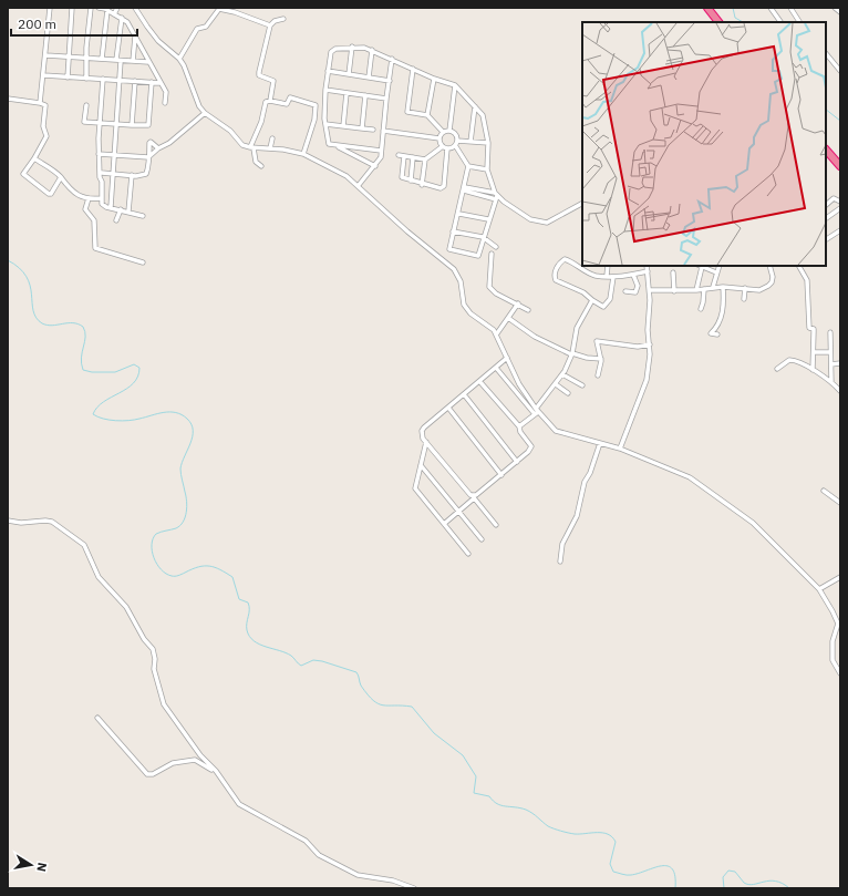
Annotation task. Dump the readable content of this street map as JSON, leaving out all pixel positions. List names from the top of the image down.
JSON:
{
  "scale_bar": "200 m",
  "north": "right"
}
